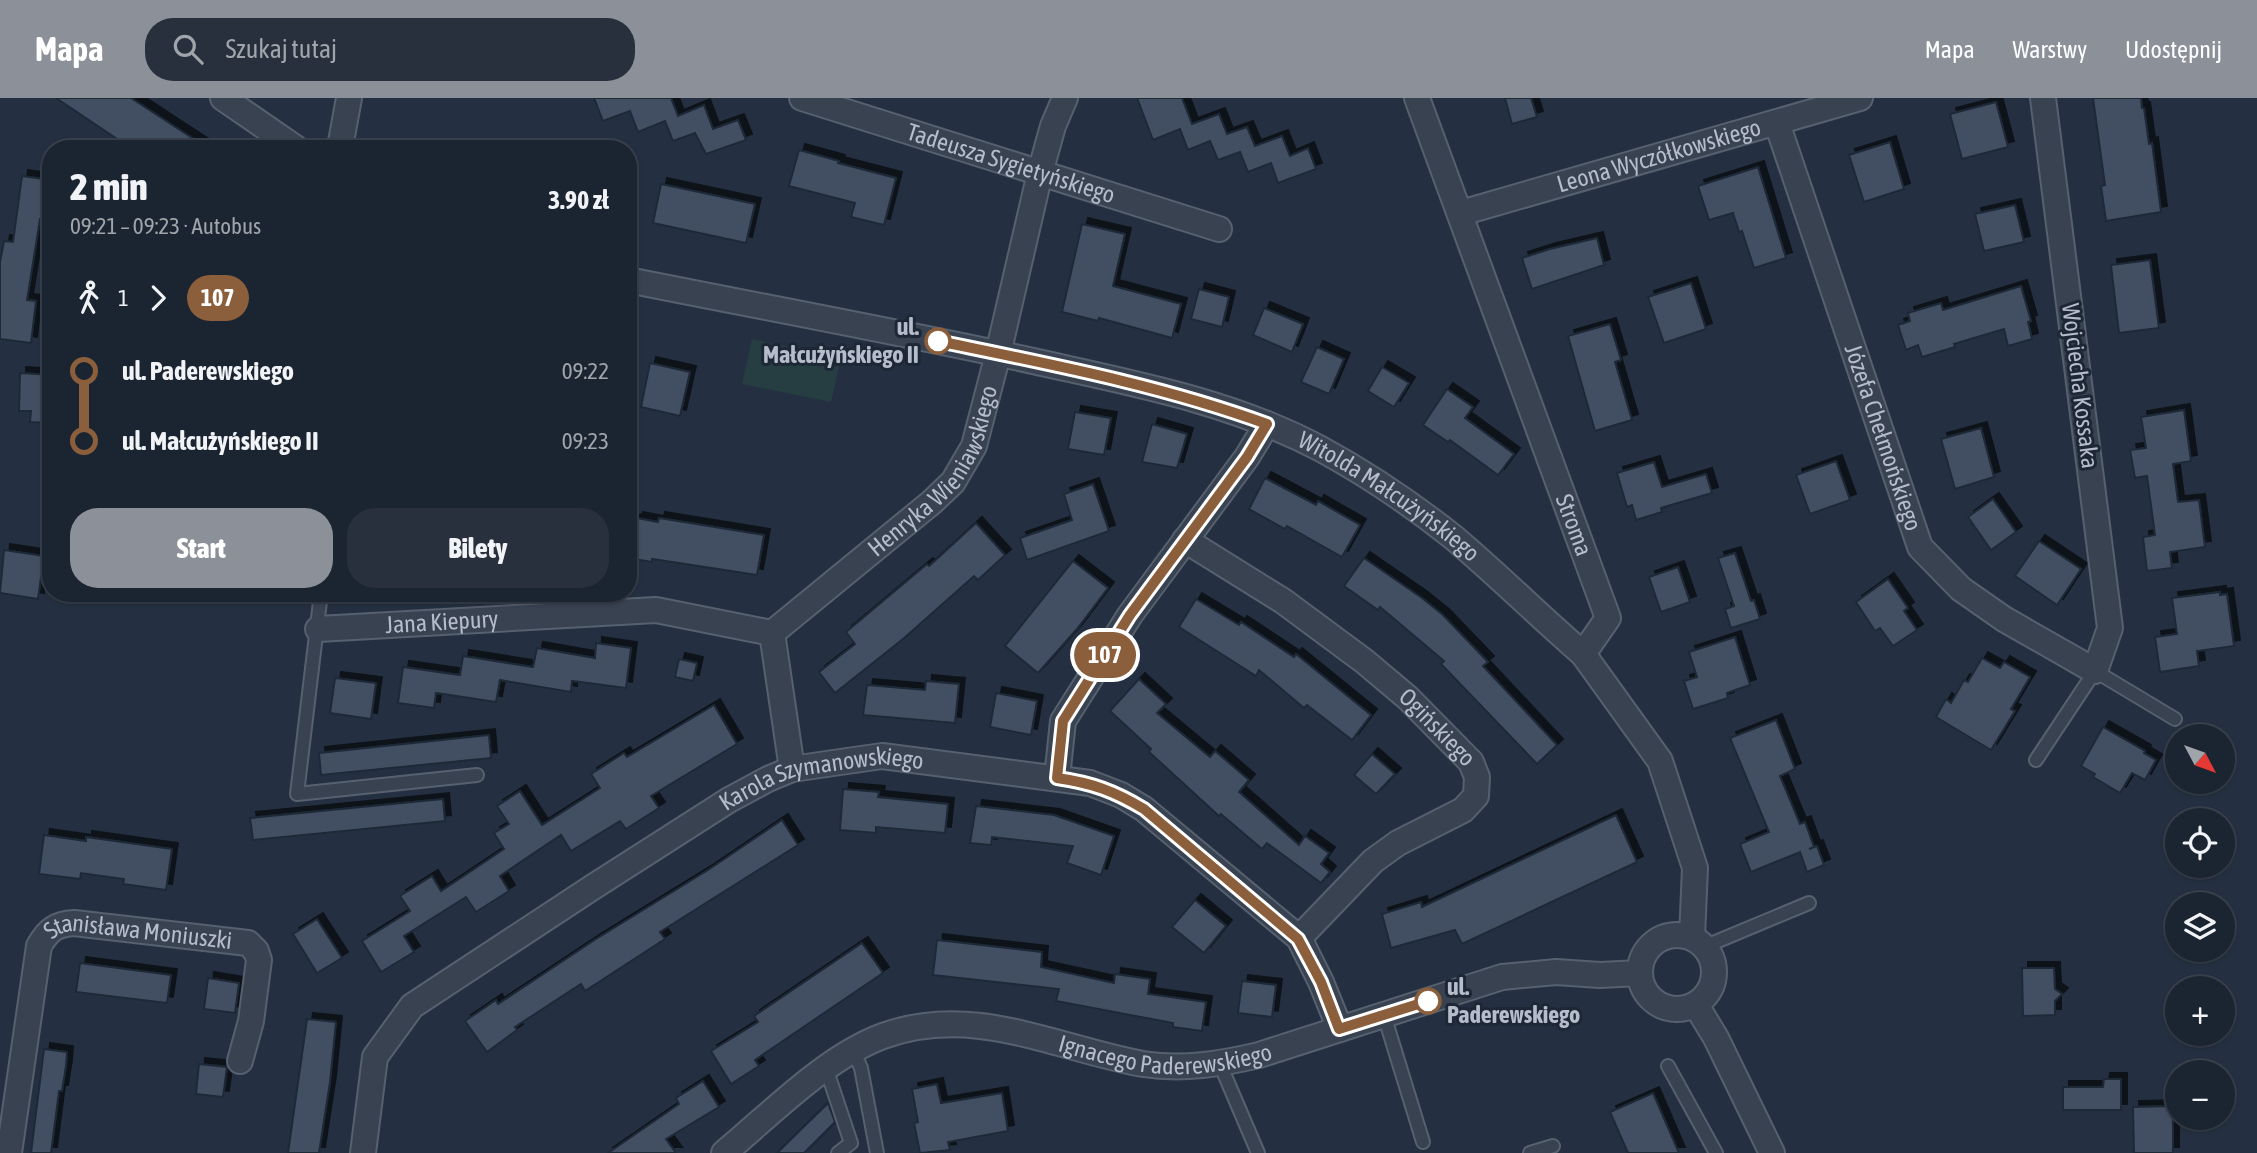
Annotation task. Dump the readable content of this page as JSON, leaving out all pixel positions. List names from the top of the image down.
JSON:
{
  "streets": {
    "street": [
      "Leona Wyczółkowskiego",
      "Tadeusza Sygietyńskiego",
      "Wojciecha Kossaka",
      "Józefa Chełmońskiego",
      "Henryka Wieniawskiego",
      "Witolda Małcużyńskiego",
      "Stroma",
      "Jana Kiepury",
      "Ogińskiego",
      "Karola Szymanowskiego",
      "Stanisława Moniuszki",
      "Ignacego Paderewskiego"
    ]
  },
  "crossings": [
    ["Leona Wyczółkowskiego", "Józefa Chełmońskiego"],
    ["Leona Wyczółkowskiego", "Stroma"],
    ["Tadeusza Sygietyńskiego", "Henryka Wieniawskiego"],
    ["Wojciecha Kossaka", "Józefa Chełmońskiego"],
    ["Henryka Wieniawskiego", "Witolda Małcużyńskiego"],
    ["Henryka Wieniawskiego", "Jana Kiepury"],
    ["Witolda Małcużyńskiego", "Stroma"],
    ["Ogińskiego", "Karola Szymanowskiego"],
    ["Karola Szymanowskiego", "Ignacego Paderewskiego"]
  ],
  "places": ["ul. Małcużyńskiego II", "ul. Paderewskiego"],
  "lines": ["bus line 107"],
  "north": "bottom right",
  "page": {
    "header": "Mapa",
    "search": "Szukaj tutaj",
    "nav": ["Mapa", "Warstwy", "Udostępnij"],
    "on_map": "107",
    "heading": ["2 min", "09:21 – 09:23 · Autobus", "3.90 zł"],
    "legs": ["1", "107"],
    "list": [
      {
        "name": "ul. Paderewskiego",
        "value": "09:22"
      },
      {
        "name": "ul. Małcużyńskiego II",
        "value": "09:23"
      }
    ],
    "buttons": ["Start", "Bilety"],
    "map_buttons": ["+", "−"]
  }
}
